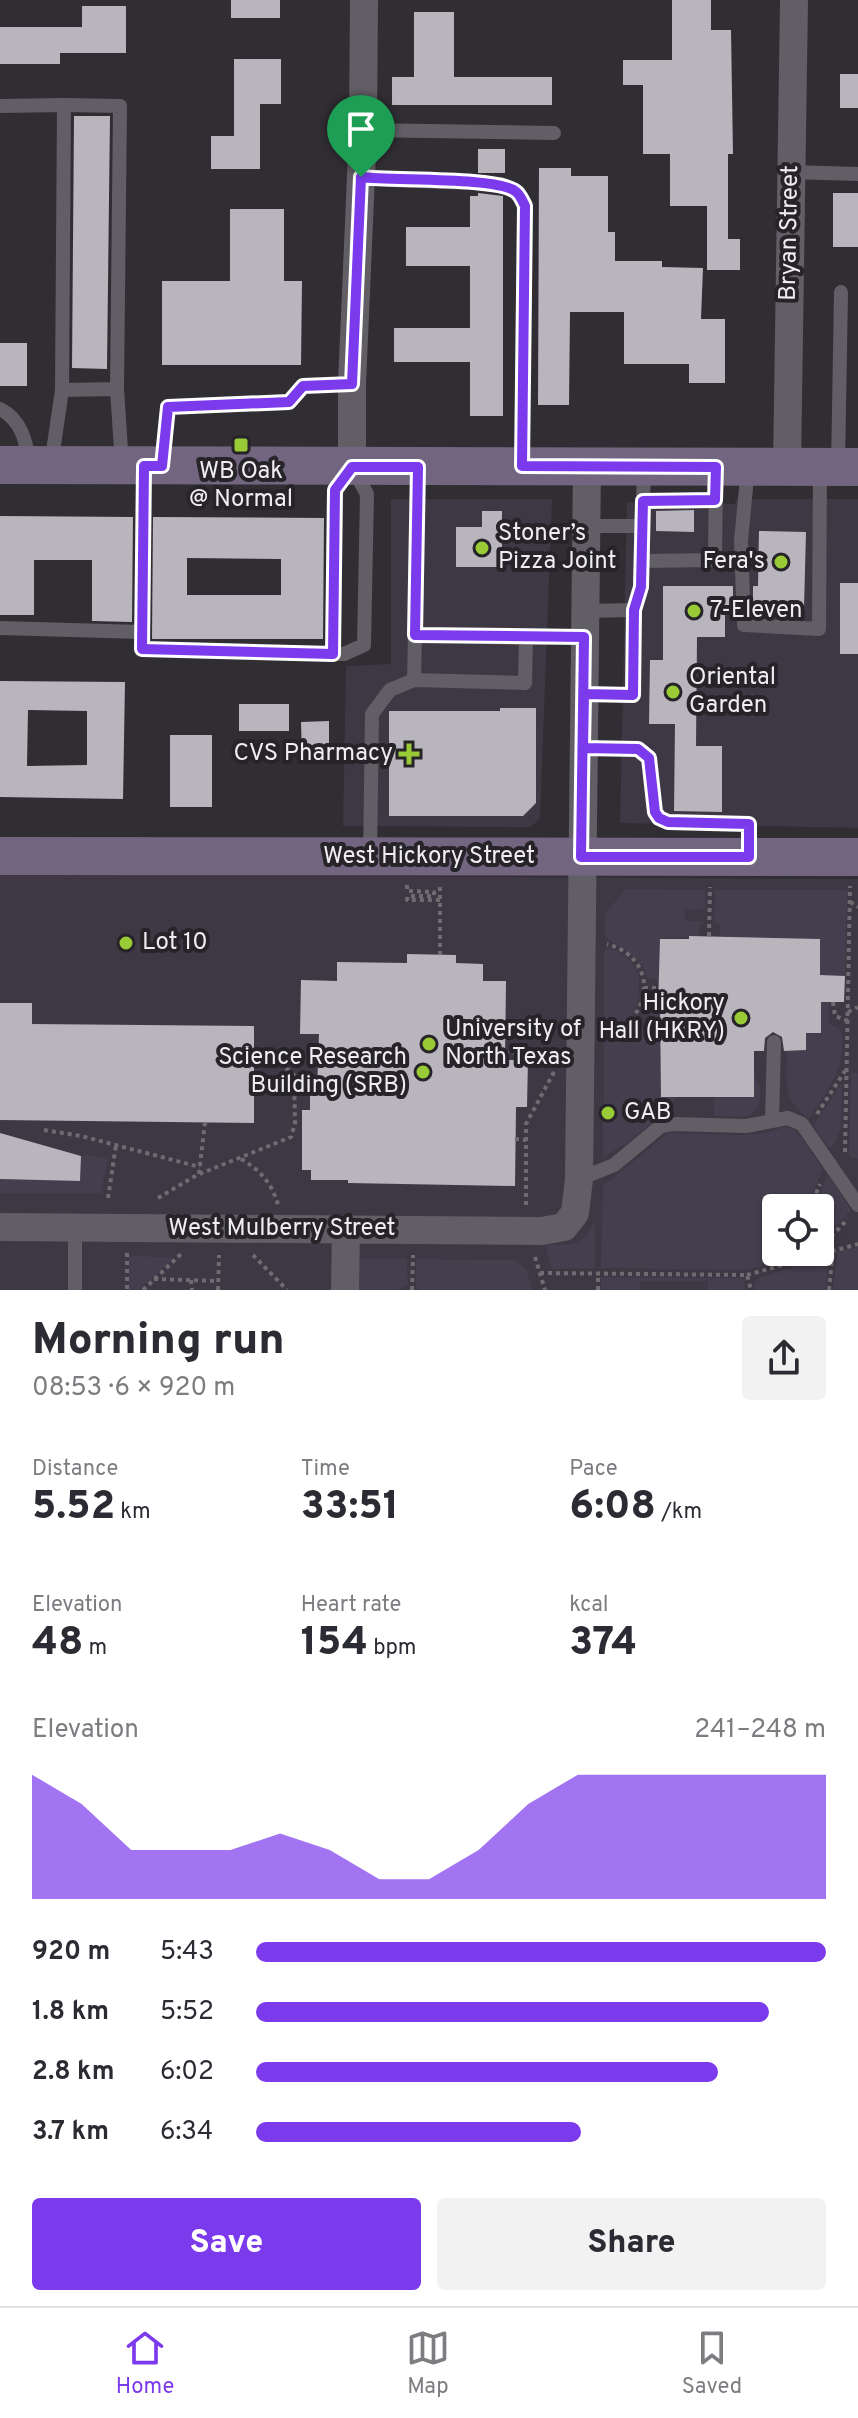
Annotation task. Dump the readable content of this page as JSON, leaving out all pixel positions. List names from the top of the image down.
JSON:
{
  "streets": {
    "main road": ["West Hickory Street"],
    "street": ["Bryan Street", "West Mulberry Street"]
  },
  "places": {
    "transit": ["WB Oak @ Normal"],
    "other": [
      "Stoner’s Pizza Joint",
      "Fera's",
      "7-Eleven",
      "Oriental Garden",
      "Lot 10",
      "Hickory Hall (HKRY)",
      "University of North Texas",
      "Science Research Building (SRB)",
      "GAB"
    ],
    "health": ["CVS Pharmacy"]
  },
  "page": {
    "heading": ["Morning run", "08:53 · 6 × 920 m"],
    "stats": [
      ["Distance", "5.52 km"],
      ["Time", "33:51"],
      ["Pace", "6:08 /km"],
      ["Elevation", "48 m"],
      ["Heart rate", "154 bpm"],
      ["kcal", "374"]
    ],
    "chart": ["Elevation", "241–248 m"],
    "list": [
      {
        "name": "920 m",
        "note": "5:43"
      },
      {
        "name": "1.8 km",
        "note": "5:52"
      },
      {
        "name": "2.8 km",
        "note": "6:02"
      },
      {
        "name": "3.7 km",
        "note": "6:34"
      }
    ],
    "buttons": ["Save", "Share"],
    "tabs": ["Home", "Map", "Saved"]
  }
}
